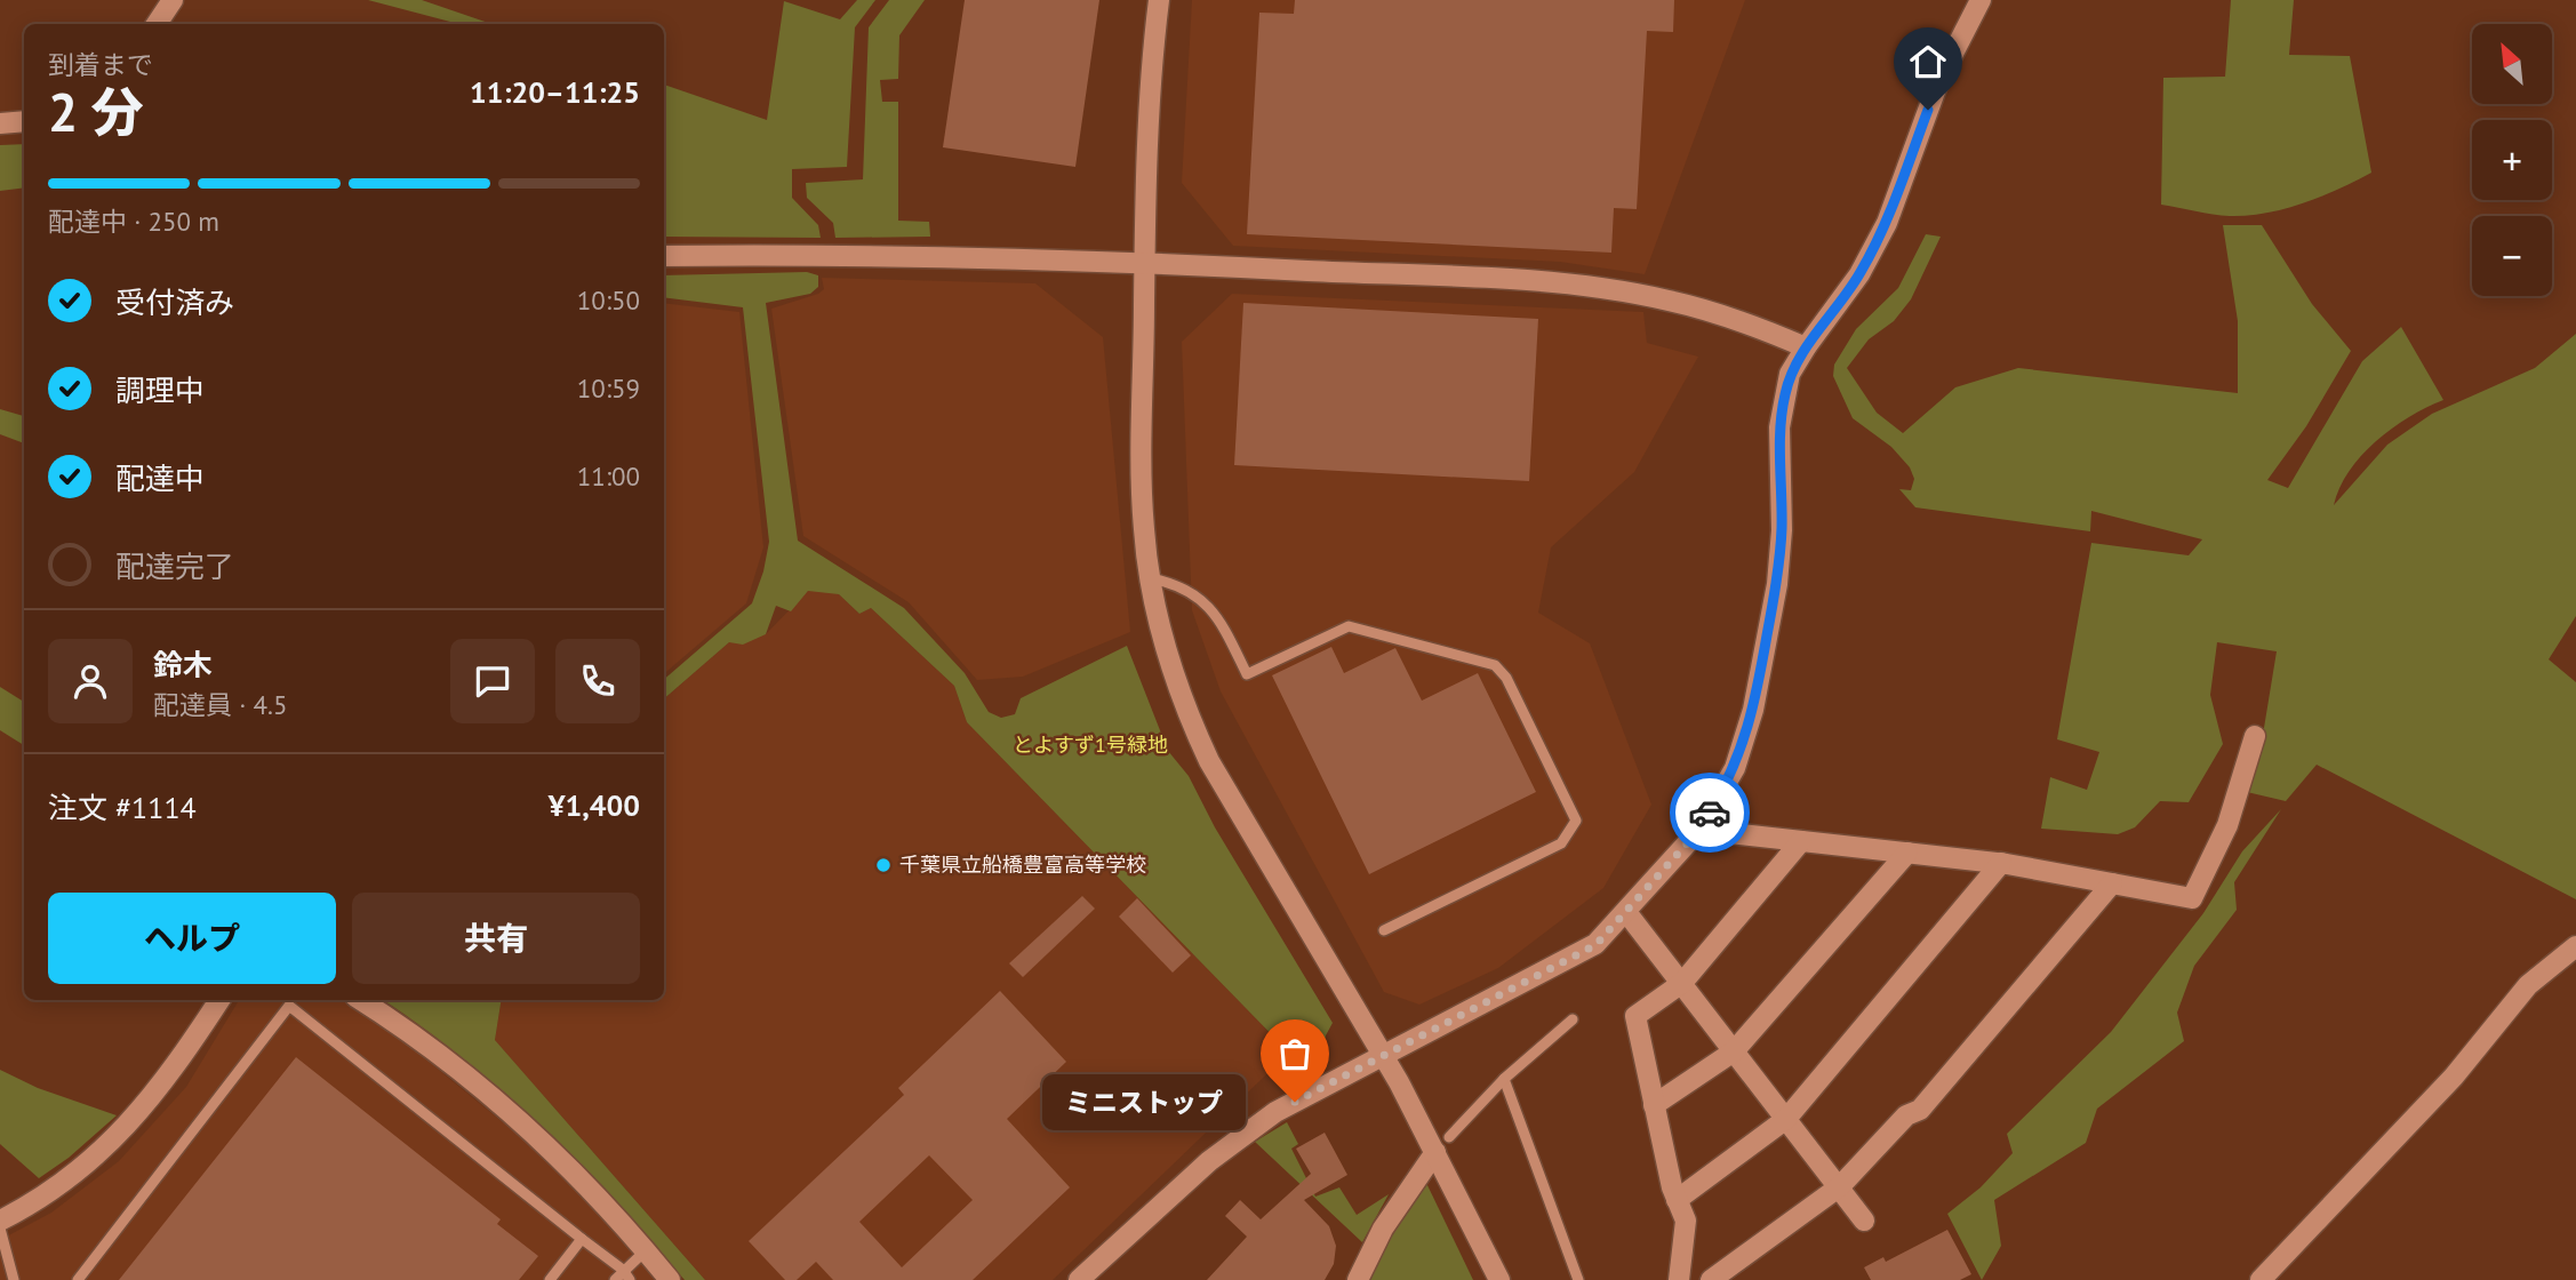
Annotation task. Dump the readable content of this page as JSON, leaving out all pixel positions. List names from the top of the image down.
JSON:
{
  "parks": ["とよすず1号緑地"],
  "places": ["千葉県立船橋豊富高等学校", "ミニストップ"],
  "north": "top left",
  "page": {
    "map_buttons": ["+", "−"],
    "heading": ["2 分", "到着まで", "11:20–11:25"],
    "panel": [
      "鈴木",
      "配達員 · 4.5",
      "注文 #1114",
      "¥1,400"
    ],
    "bar": "配達中 · 250 m",
    "list": [
      ["受付済み", "10:50"],
      ["調理中", "10:59"],
      ["配達中", "11:00"],
      "配達完了"
    ],
    "buttons": ["ヘルプ", "共有"],
    "bubble": "ミニストップ"
  }
}
